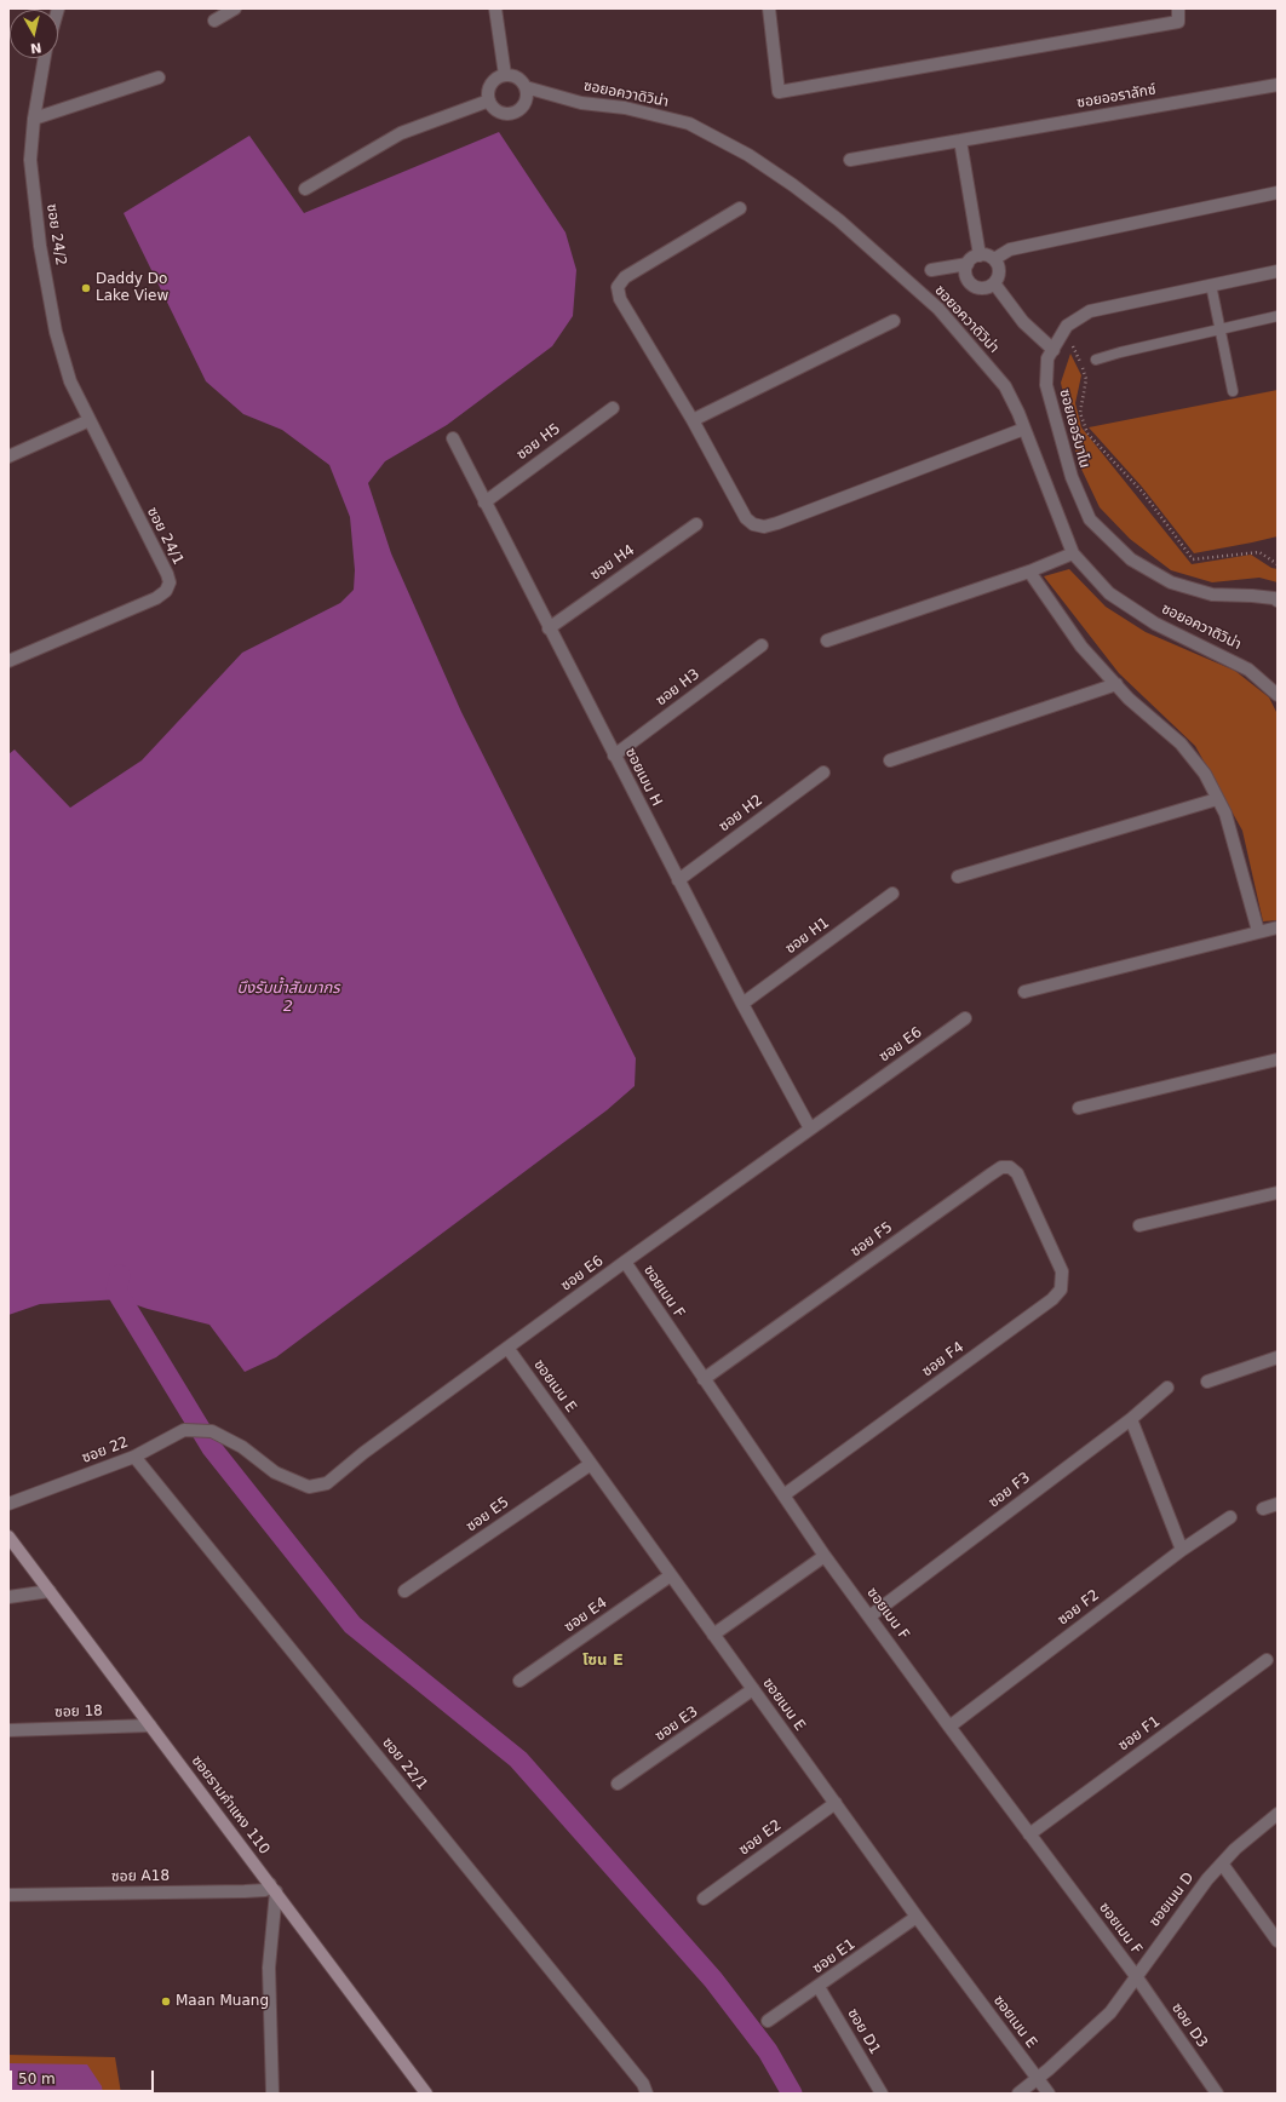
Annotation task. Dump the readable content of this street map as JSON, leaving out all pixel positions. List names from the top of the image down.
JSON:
{
  "streets": {
    "street": [
      "ซอยอควาดิวิน่า",
      "ซอยออราลักซ์",
      "ซอย 24/2",
      "ซอยเออร์บาโน",
      "ซอย H5",
      "ซอย 24/1",
      "ซอย H4",
      "ซอย H3",
      "ซอยเมน H",
      "ซอย H2",
      "ซอย H1",
      "ซอย E6",
      "ซอย F5",
      "ซอยเมน F",
      "ซอย F4",
      "ซอยเมน E",
      "ซอย 22",
      "ซอย F3",
      "ซอย E5",
      "ซอย F2",
      "ซอย E4",
      "ซอย 18",
      "ซอย E3",
      "ซอย F1",
      "ซอย 22/1",
      "ซอยรามคำแหง 110",
      "ซอย E2",
      "ซอย A18",
      "ซอยเมน D",
      "ซอย E1",
      "ซอย D3",
      "ซอย D1"
    ]
  },
  "crossings": [
    ["ซอย 24/2", "ซอย 24/1"],
    ["ซอย H5", "ซอยเมน H"],
    ["ซอย H4", "ซอยเมน H"],
    ["ซอย H3", "ซอยเมน H"],
    ["ซอยเมน H", "ซอย H2"],
    ["ซอยเมน H", "ซอย H1"],
    ["ซอยเมน H", "ซอย E6"],
    ["ซอย E6", "ซอยเมน F"],
    ["ซอย E6", "ซอยเมน E"],
    ["ซอย E6", "ซอย 22"],
    ["ซอย F5", "ซอยเมน F"],
    ["ซอย F5", "ซอย F4"],
    ["ซอยเมน F", "ซอย F4"],
    ["ซอยเมน F", "ซอย F3"],
    ["ซอยเมน F", "ซอย F2"],
    ["ซอยเมน F", "ซอย F1"],
    ["ซอยเมน F", "ซอยเมน D"],
    ["ซอยเมน F", "ซอย D3"],
    ["ซอยเมน E", "ซอย E5"],
    ["ซอยเมน E", "ซอย E4"],
    ["ซอยเมน E", "ซอย E3"],
    ["ซอยเมน E", "ซอย E2"],
    ["ซอยเมน E", "ซอยเมน D"],
    ["ซอยเมน E", "ซอย E1"],
    ["ซอย 22", "ซอย 22/1"],
    ["ซอย 18", "ซอยรามคำแหง 110"],
    ["ซอยรามคำแหง 110", "ซอย A18"],
    ["ซอยเมน D", "ซอย D3"],
    ["ซอย E1", "ซอย D1"]
  ],
  "districts": ["โซน E"],
  "water": ["บึงรับน้ำสัมมากร 2"],
  "places": ["Daddy Do Lake View", "Maan Muang"],
  "scale_bar": "50 m",
  "north": "bottom"
}
